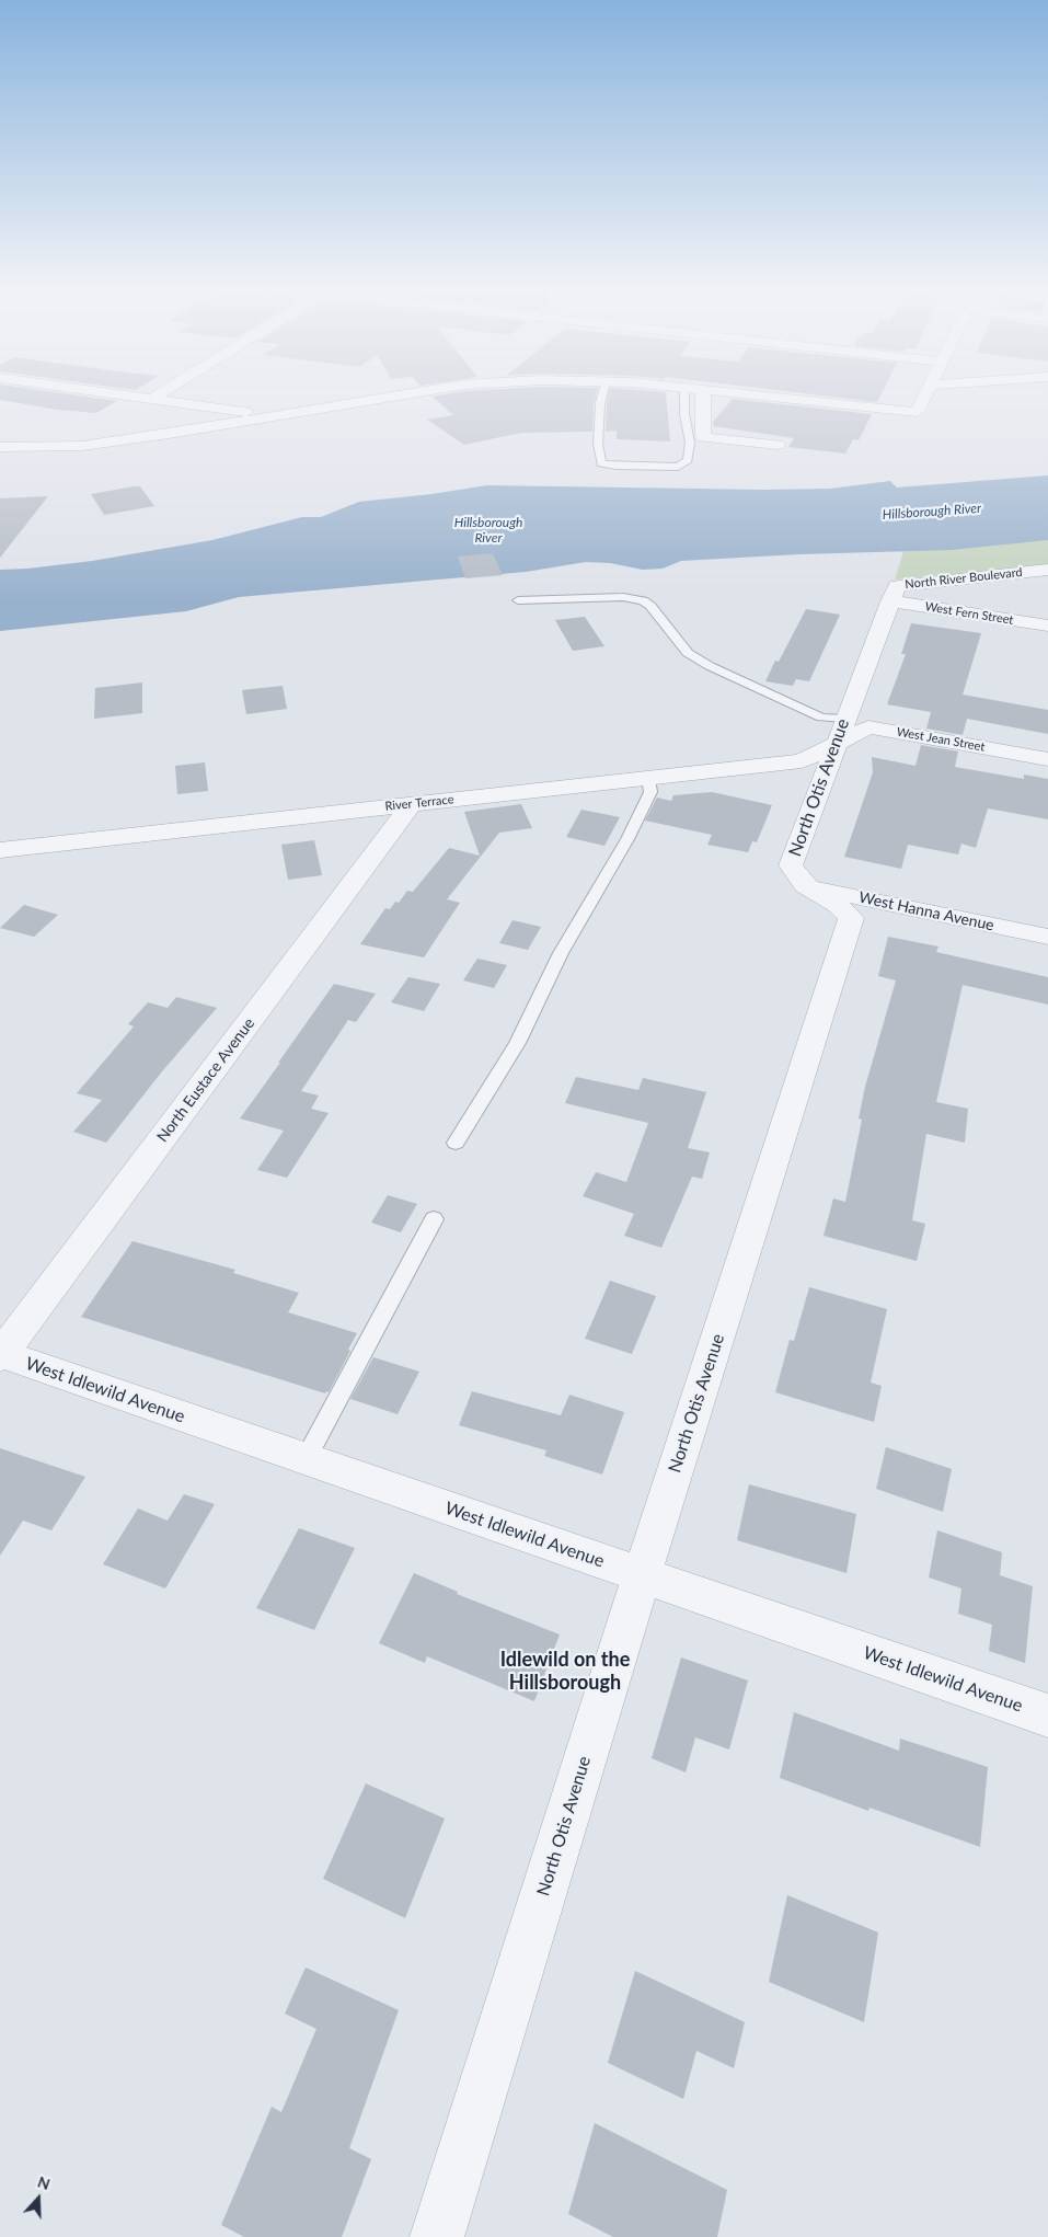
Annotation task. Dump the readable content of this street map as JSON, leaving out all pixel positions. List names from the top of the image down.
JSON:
{
  "streets": {
    "street": [
      "North River Boulevard",
      "West Fern Street",
      "West Jean Street",
      "North Otis Avenue",
      "River Terrace",
      "West Hanna Avenue",
      "North Eustace Avenue",
      "West Idlewild Avenue"
    ]
  },
  "crossings": [
    ["North River Boulevard", "West Fern Street"],
    ["North River Boulevard", "North Otis Avenue"],
    ["West Fern Street", "North Otis Avenue"],
    ["West Jean Street", "North Otis Avenue"],
    ["West Jean Street", "River Terrace"],
    ["North Otis Avenue", "River Terrace"],
    ["North Otis Avenue", "West Hanna Avenue"],
    ["North Otis Avenue", "West Idlewild Avenue"],
    ["River Terrace", "North Eustace Avenue"],
    ["North Eustace Avenue", "West Idlewild Avenue"]
  ],
  "districts": ["Idlewild on the Hillsborough"],
  "water": ["Hillsborough River"],
  "north": "top"
}
